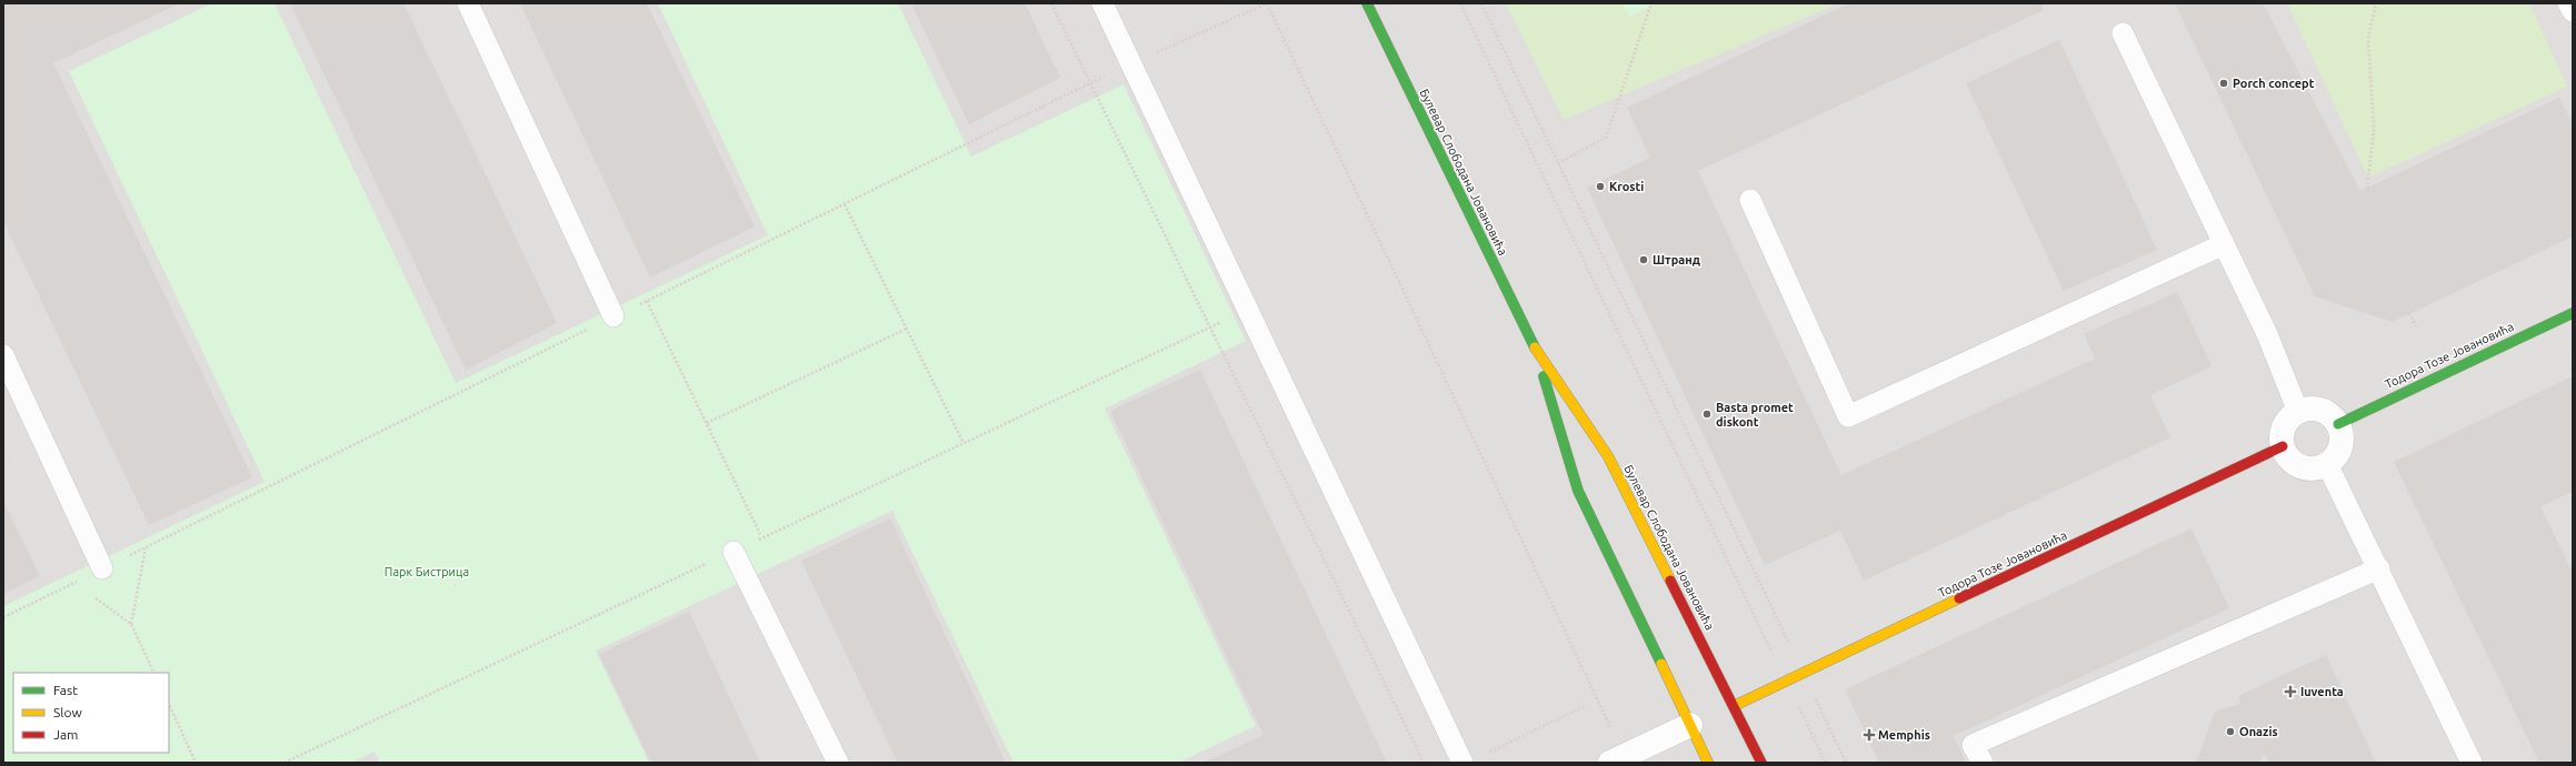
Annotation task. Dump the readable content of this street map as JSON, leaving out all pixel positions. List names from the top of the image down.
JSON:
{
  "streets": {
    "street": ["Булевар Слободана Јовановића", "Тодора Тозе Јовановића"]
  },
  "crossings": [
    ["Булевар Слободана Јовановића", "Тодора Тозе Јовановића"]
  ],
  "parks": ["Парк Бистрица"],
  "places": {
    "other": [
      "Porch concept",
      "Krosti",
      "Штранд",
      "Basta promet diskont",
      "Onazis"
    ],
    "health": ["Iuventa", "Memphis"]
  },
  "legend": ["Fast", "Slow", "Jam"]
}
